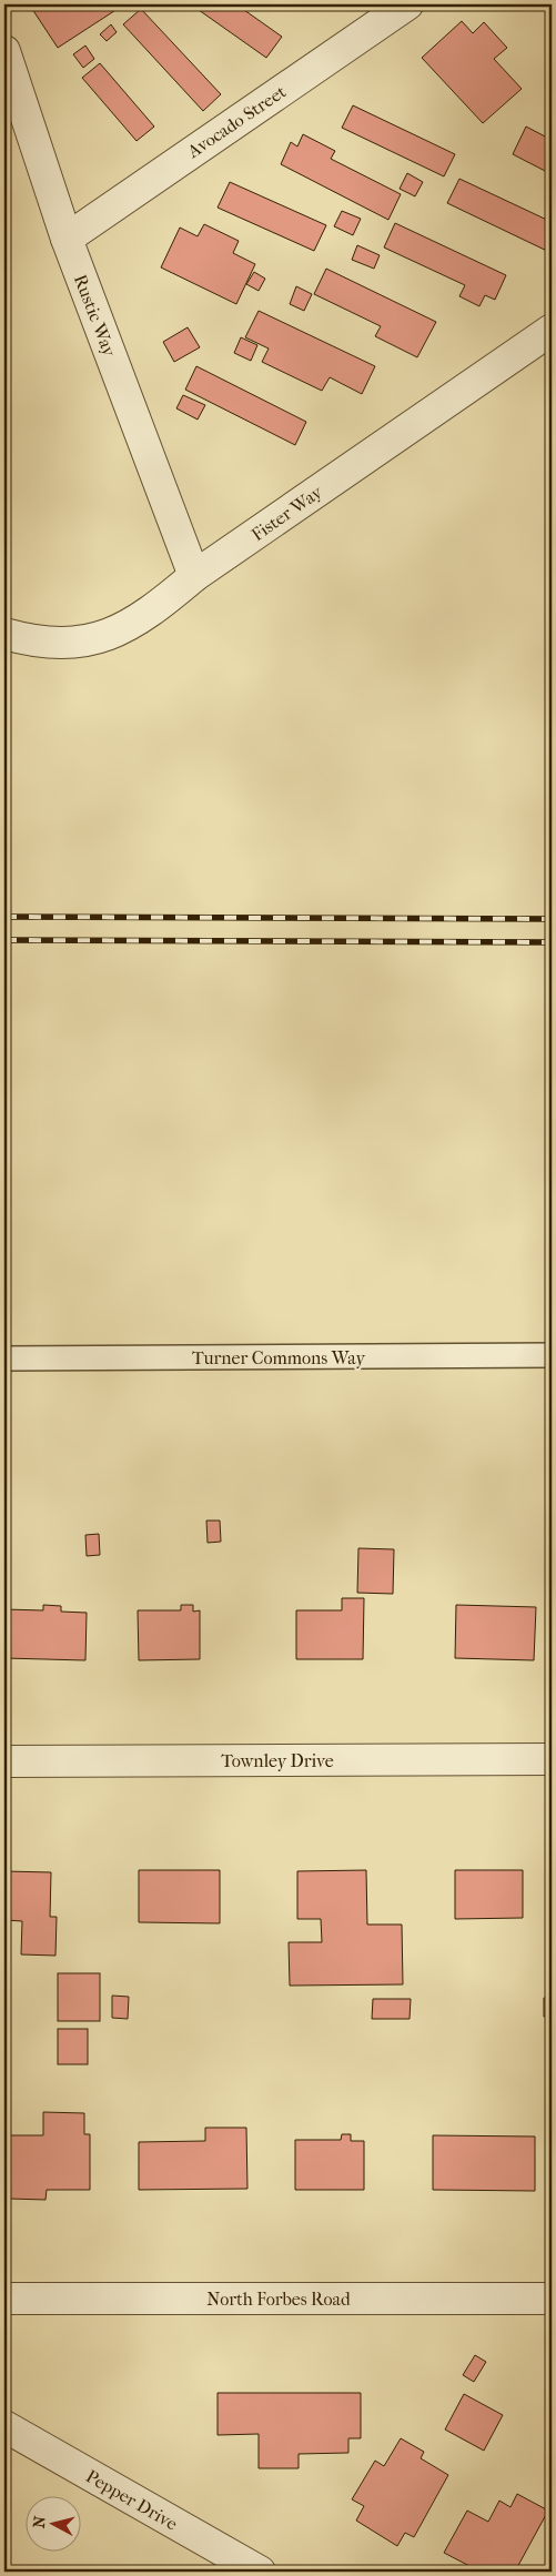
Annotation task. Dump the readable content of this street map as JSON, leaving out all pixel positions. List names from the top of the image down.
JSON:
{
  "streets": {
    "street": [
      "Avocado Street",
      "Rustic Way",
      "Fister Way",
      "Townley Drive",
      "North Forbes Road",
      "Pepper Drive"
    ],
    "lane": ["Turner Commons Way"]
  },
  "crossings": [
    ["Avocado Street", "Rustic Way"],
    ["Rustic Way", "Fister Way"]
  ],
  "north": "left"
}
